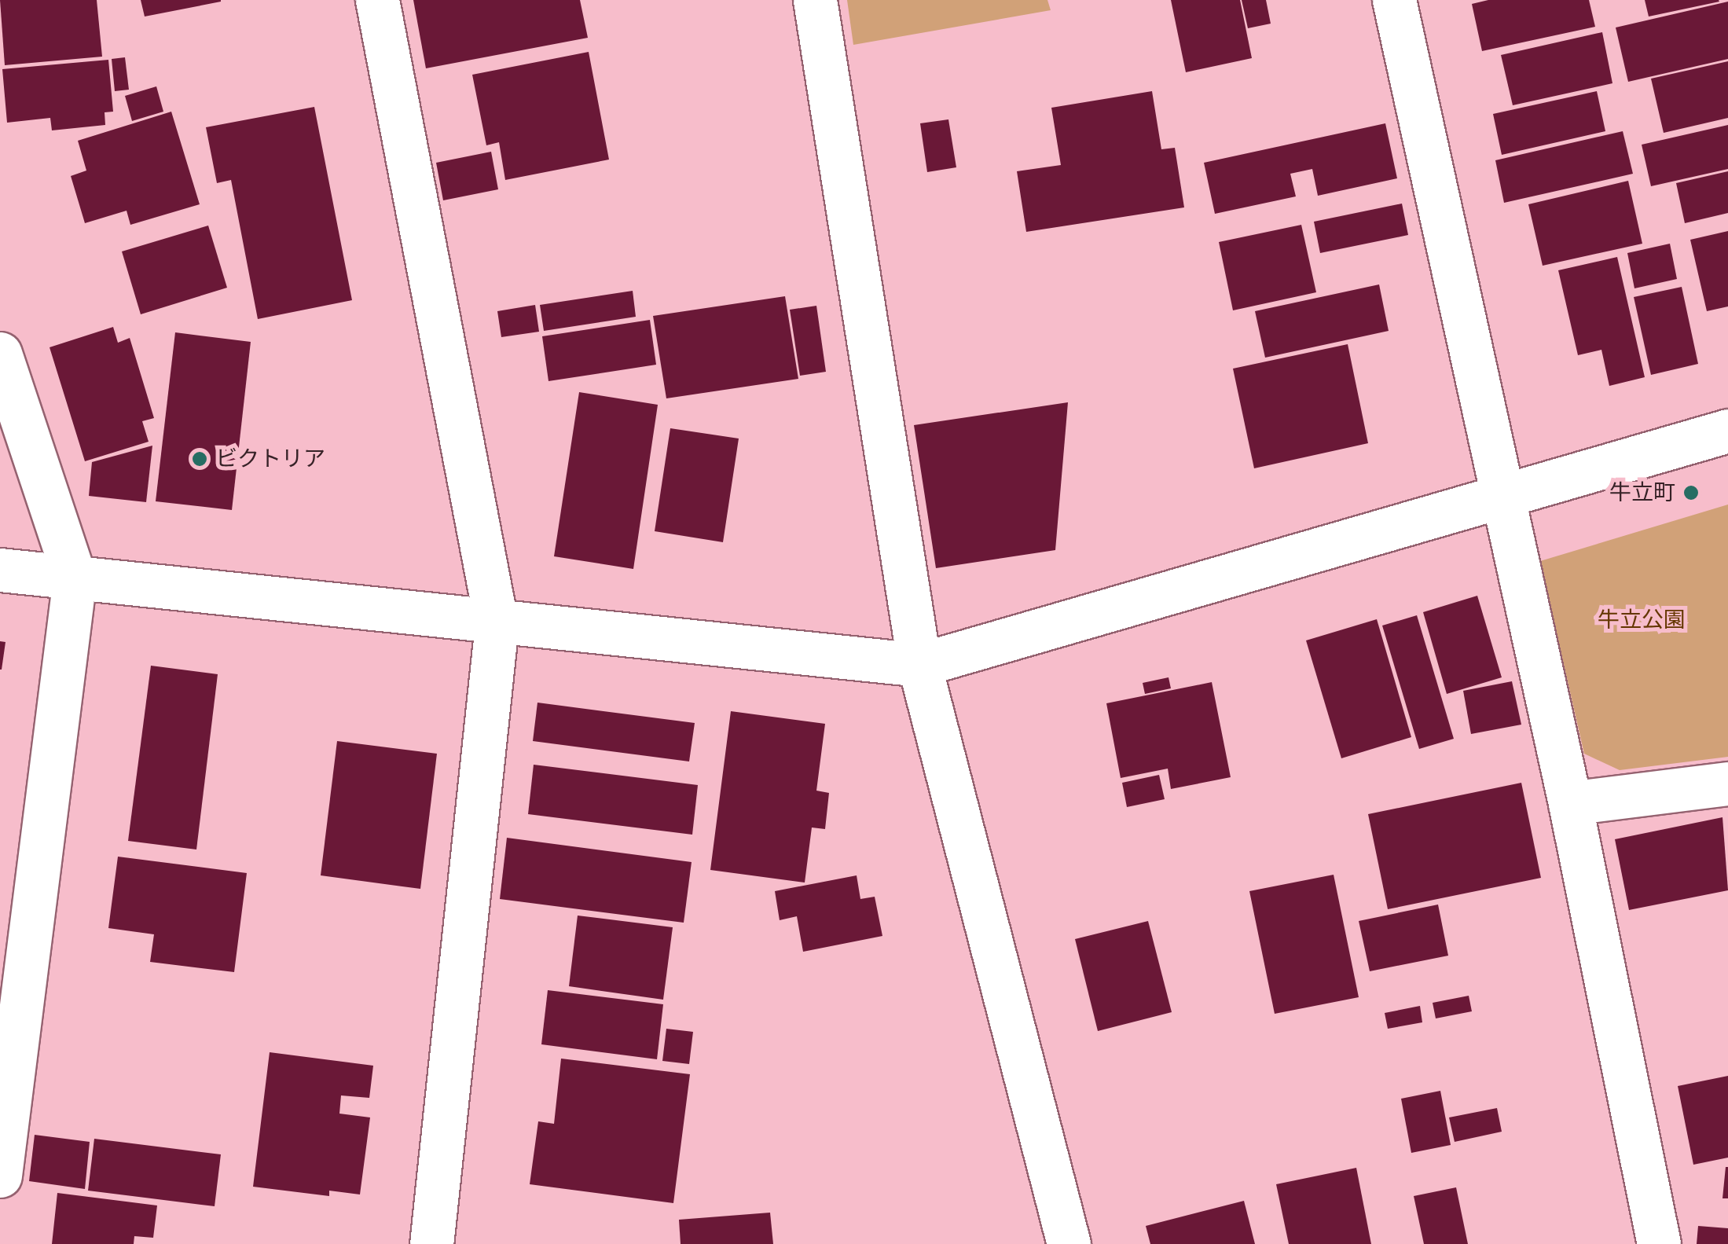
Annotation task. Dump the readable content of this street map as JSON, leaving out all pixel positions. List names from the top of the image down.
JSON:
{
  "parks": ["牛立公園"],
  "places": ["ビクトリア", "牛立町"]
}
